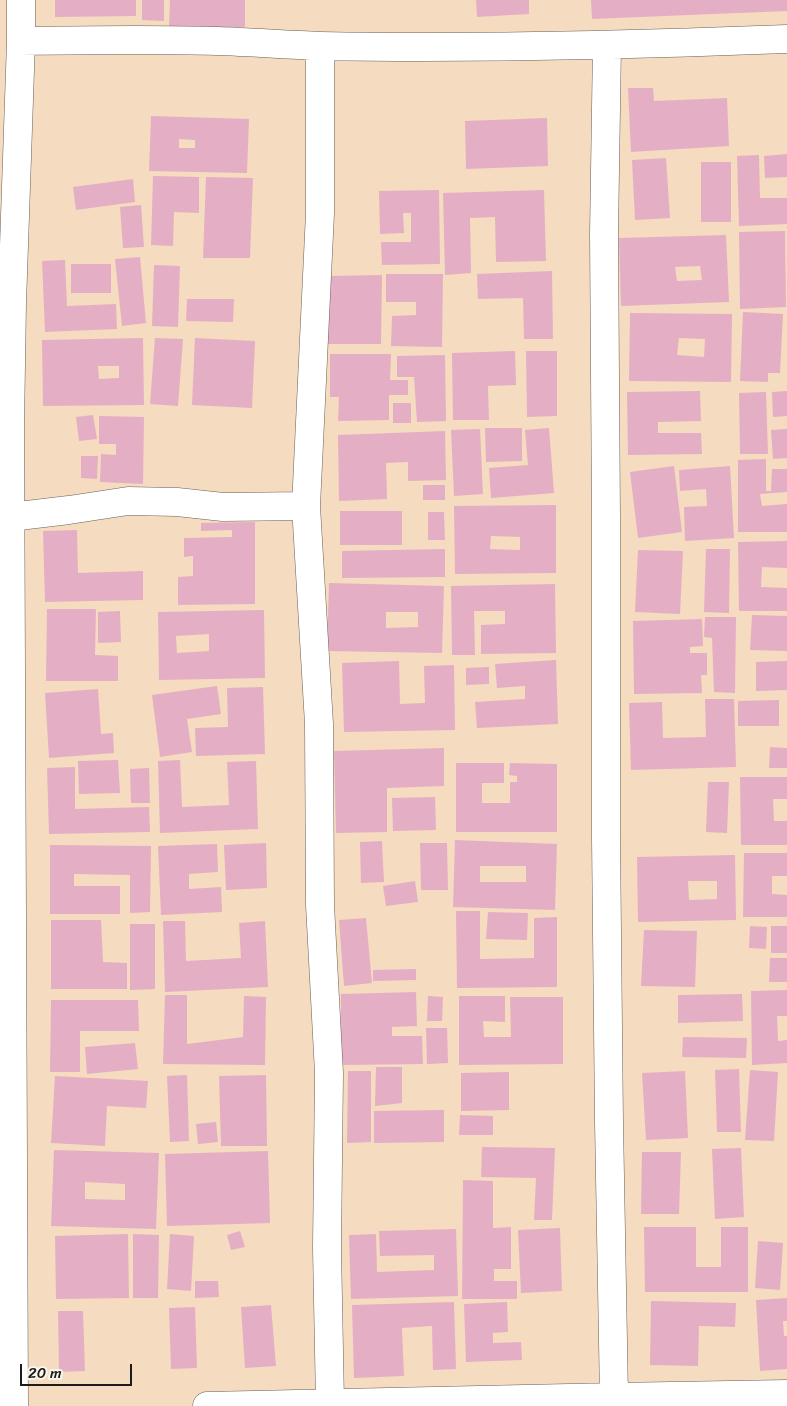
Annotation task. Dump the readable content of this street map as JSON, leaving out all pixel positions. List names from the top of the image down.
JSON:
{
  "scale_bar": "20 m"
}
